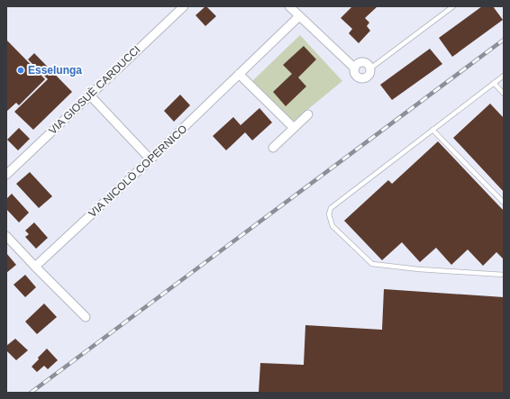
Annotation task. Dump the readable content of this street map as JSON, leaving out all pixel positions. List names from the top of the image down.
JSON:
{
  "streets": {
    "street": ["VIA GIOSUÈ CARDUCCI", "VIA NICOLÒ COPERNICO"]
  },
  "places": ["Esselunga"]
}
